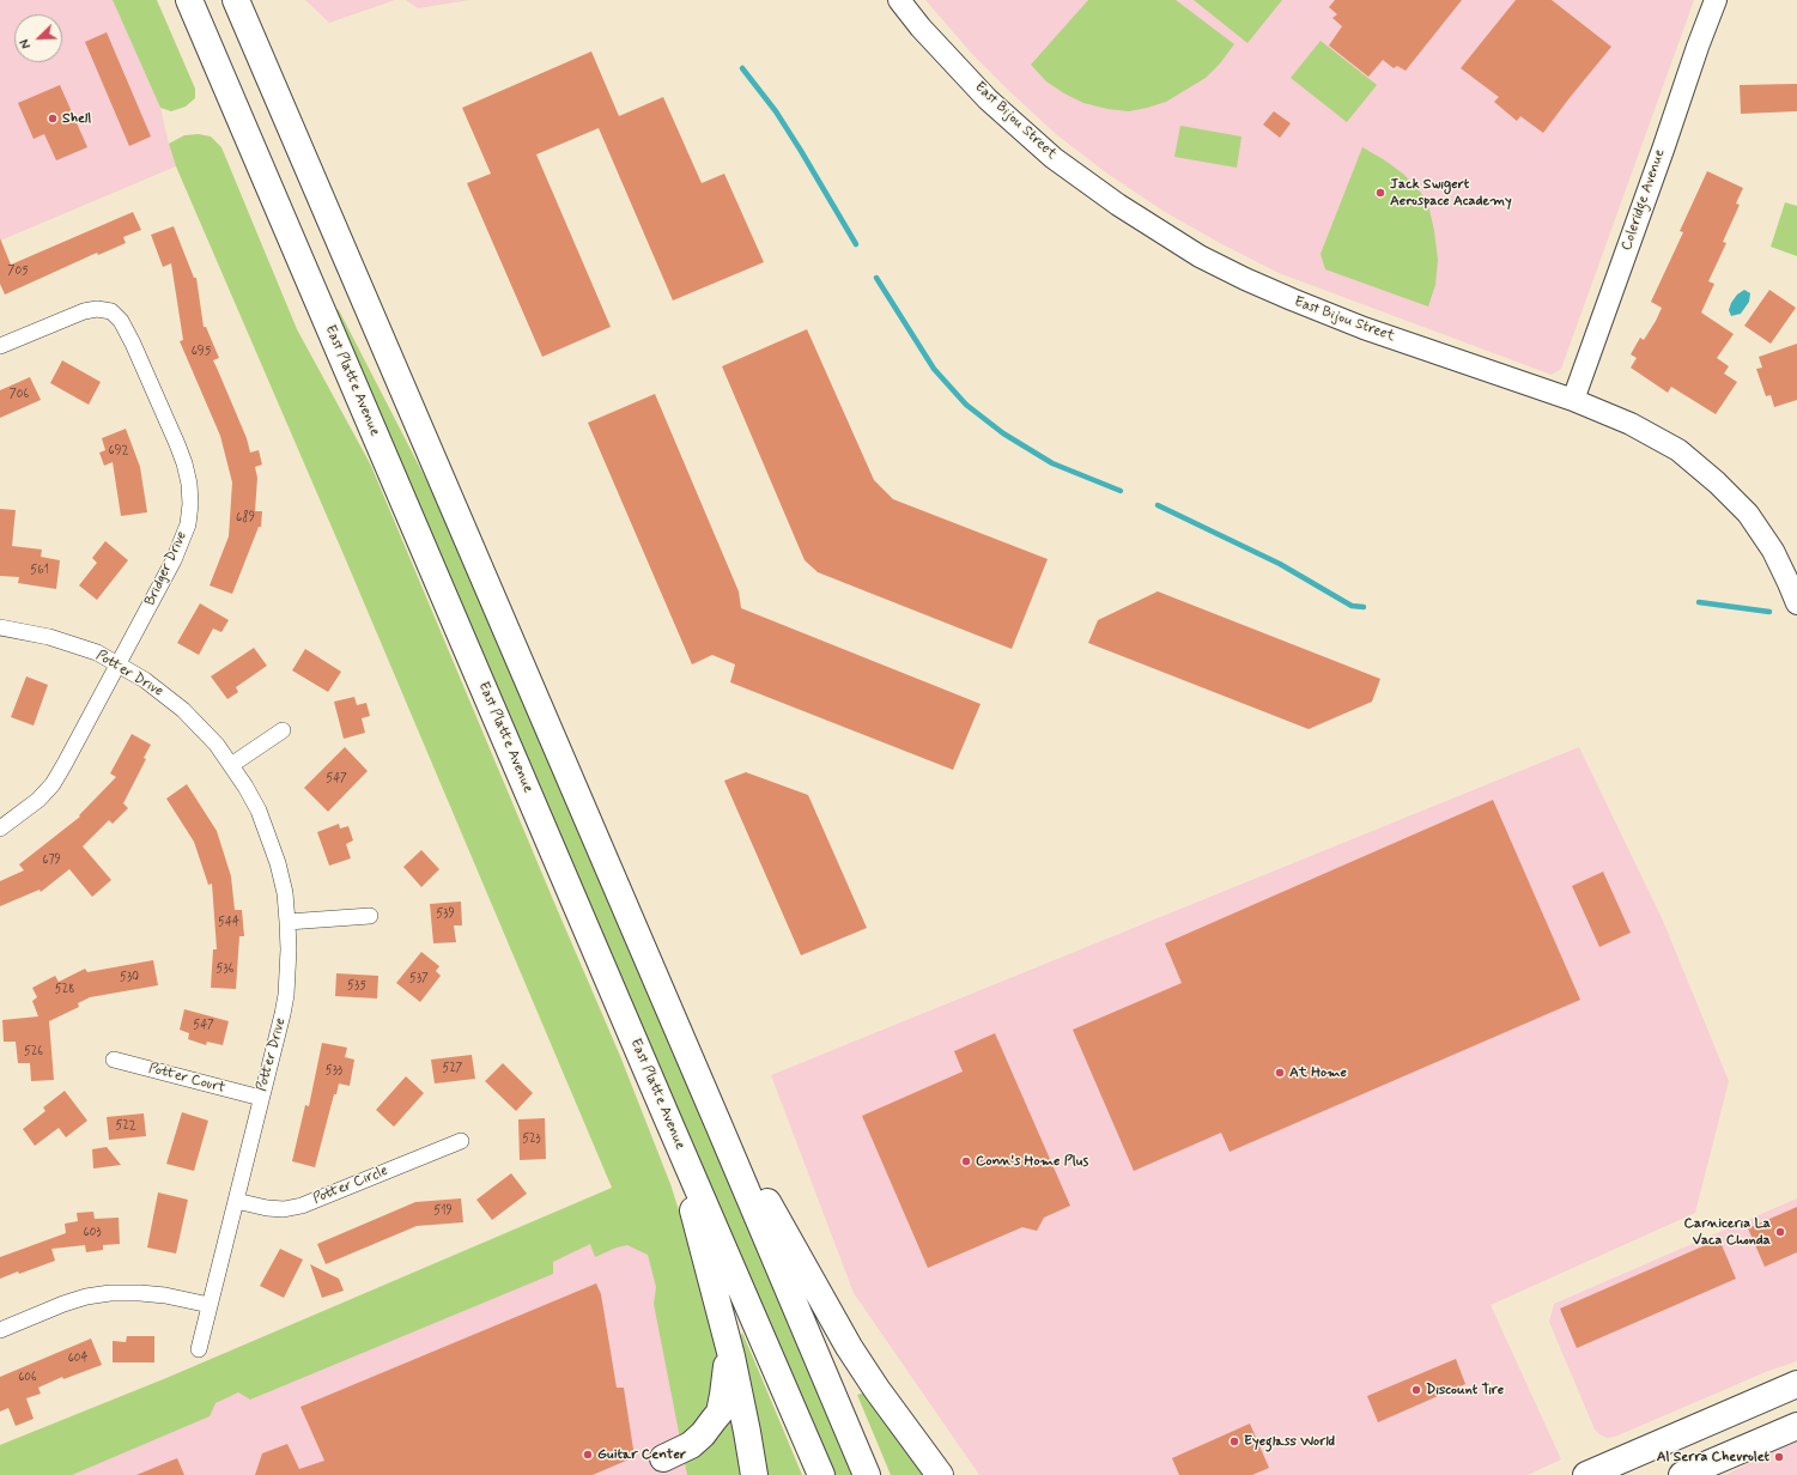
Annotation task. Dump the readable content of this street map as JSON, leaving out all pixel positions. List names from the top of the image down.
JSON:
{
  "streets": {
    "highway": ["East Platte Avenue"],
    "street": [
      "East Bijou Street",
      "Coleridge Avenue",
      "Bridger Drive",
      "Potter Drive",
      "Potter Court",
      "Potter Circle"
    ]
  },
  "crossings": [
    ["East Bijou Street", "Coleridge Avenue"],
    ["Bridger Drive", "Potter Drive"],
    ["Potter Drive", "Potter Court"],
    ["Potter Drive", "Potter Circle"]
  ],
  "places": [
    "Shell",
    "Jack Swigert Aerospace Academy",
    "At Home",
    "Conn's Home Plus",
    "Carniceria La Vaca Chonda",
    "Discount Tire",
    "Eyeglass World",
    "Guitar Center",
    "Al Serra Chevrolet"
  ],
  "house_numbers": [
    "705",
    "695",
    "706",
    "692",
    "689",
    "561",
    "547",
    "679",
    "539",
    "544",
    "536",
    "530",
    "537",
    "535",
    "528",
    "547",
    "526",
    "527",
    "533",
    "522",
    "523",
    "519",
    "603",
    "604",
    "606"
  ],
  "north": "bottom left"
}
